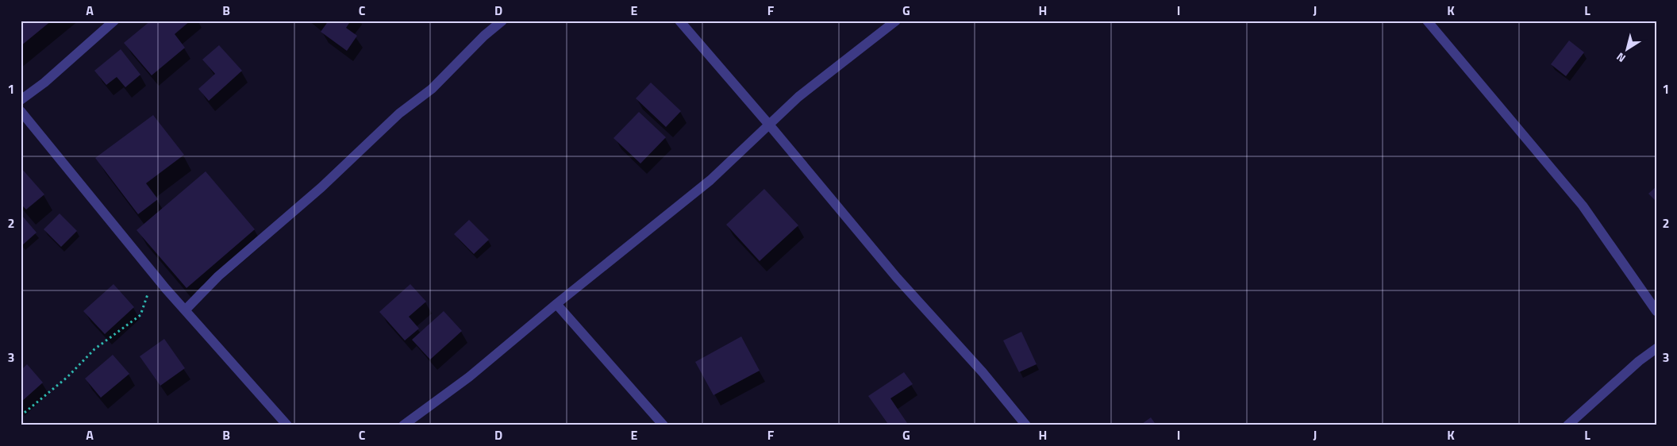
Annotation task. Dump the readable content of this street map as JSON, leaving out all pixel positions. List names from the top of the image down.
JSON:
{
  "north": "bottom left",
  "grid": {
    "columns": [
      "A",
      "B",
      "C",
      "D",
      "E",
      "F",
      "G",
      "H",
      "I",
      "J",
      "K",
      "L"
    ],
    "rows": ["1", "2", "3"]
  }
}
